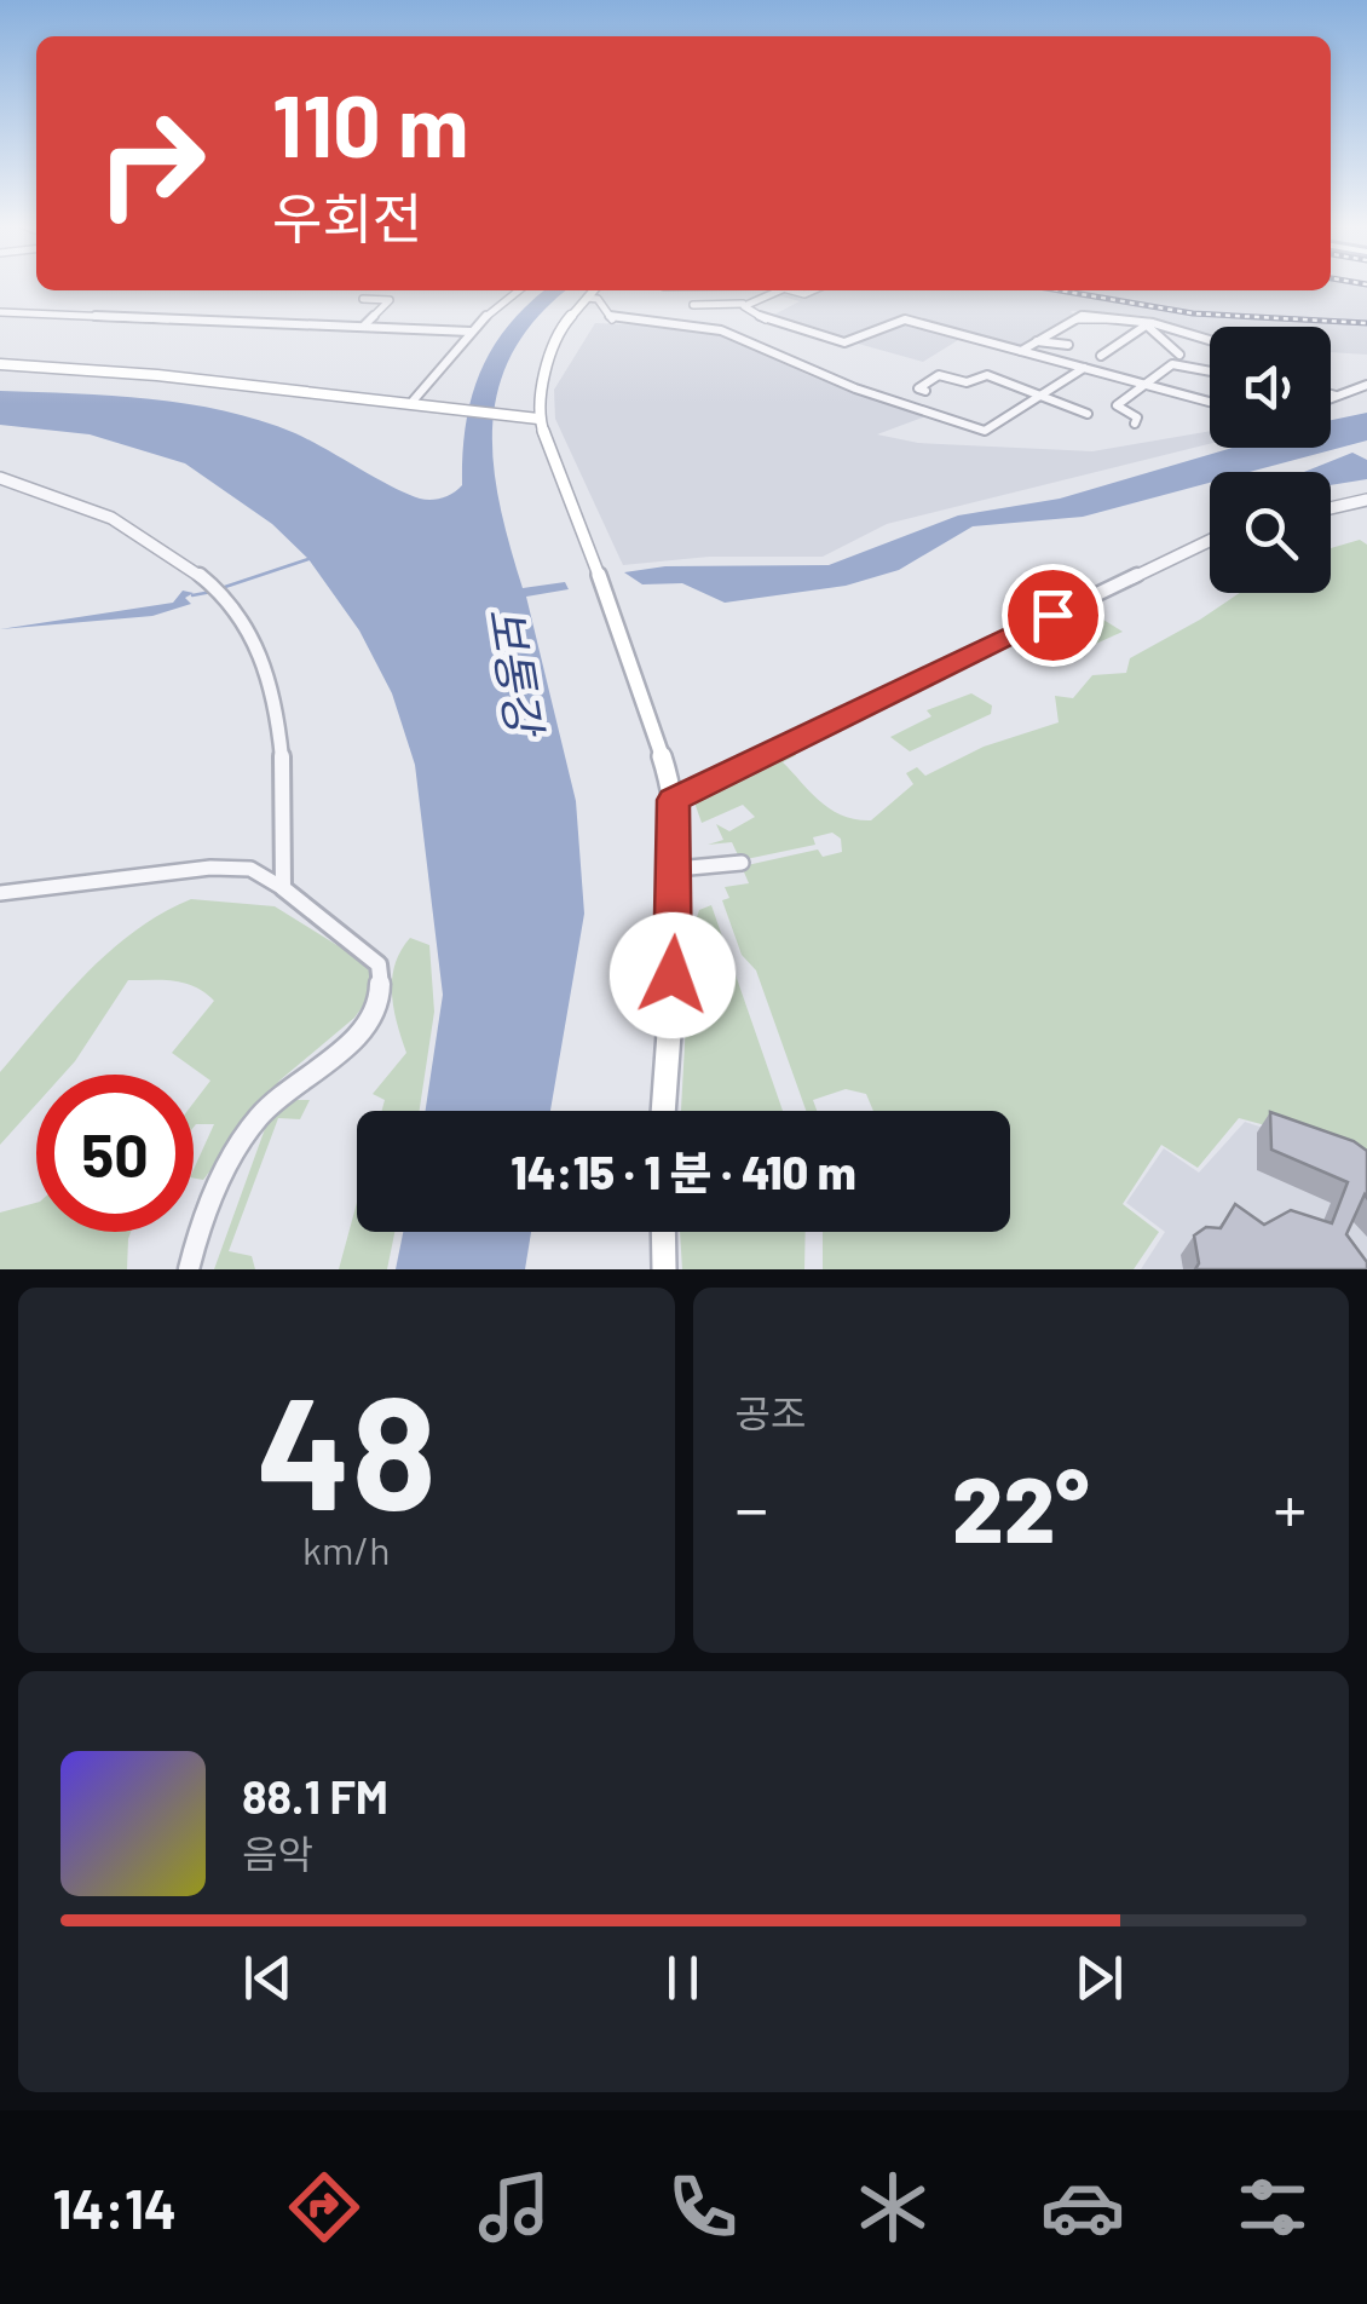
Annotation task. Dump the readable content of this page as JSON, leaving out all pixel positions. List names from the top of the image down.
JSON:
{
  "water": ["보통강"],
  "page": {
    "turn": ["110 m", "우회전"],
    "limit": "50",
    "trip": "14:15 · 1 분 · 410 m",
    "tile": [
      ["48", "km/h"],
      "공조"
    ],
    "heat": ["−", "22°", "+"],
    "song": ["88.1 FM", "음악"],
    "tabs": "14:14"
  }
}
